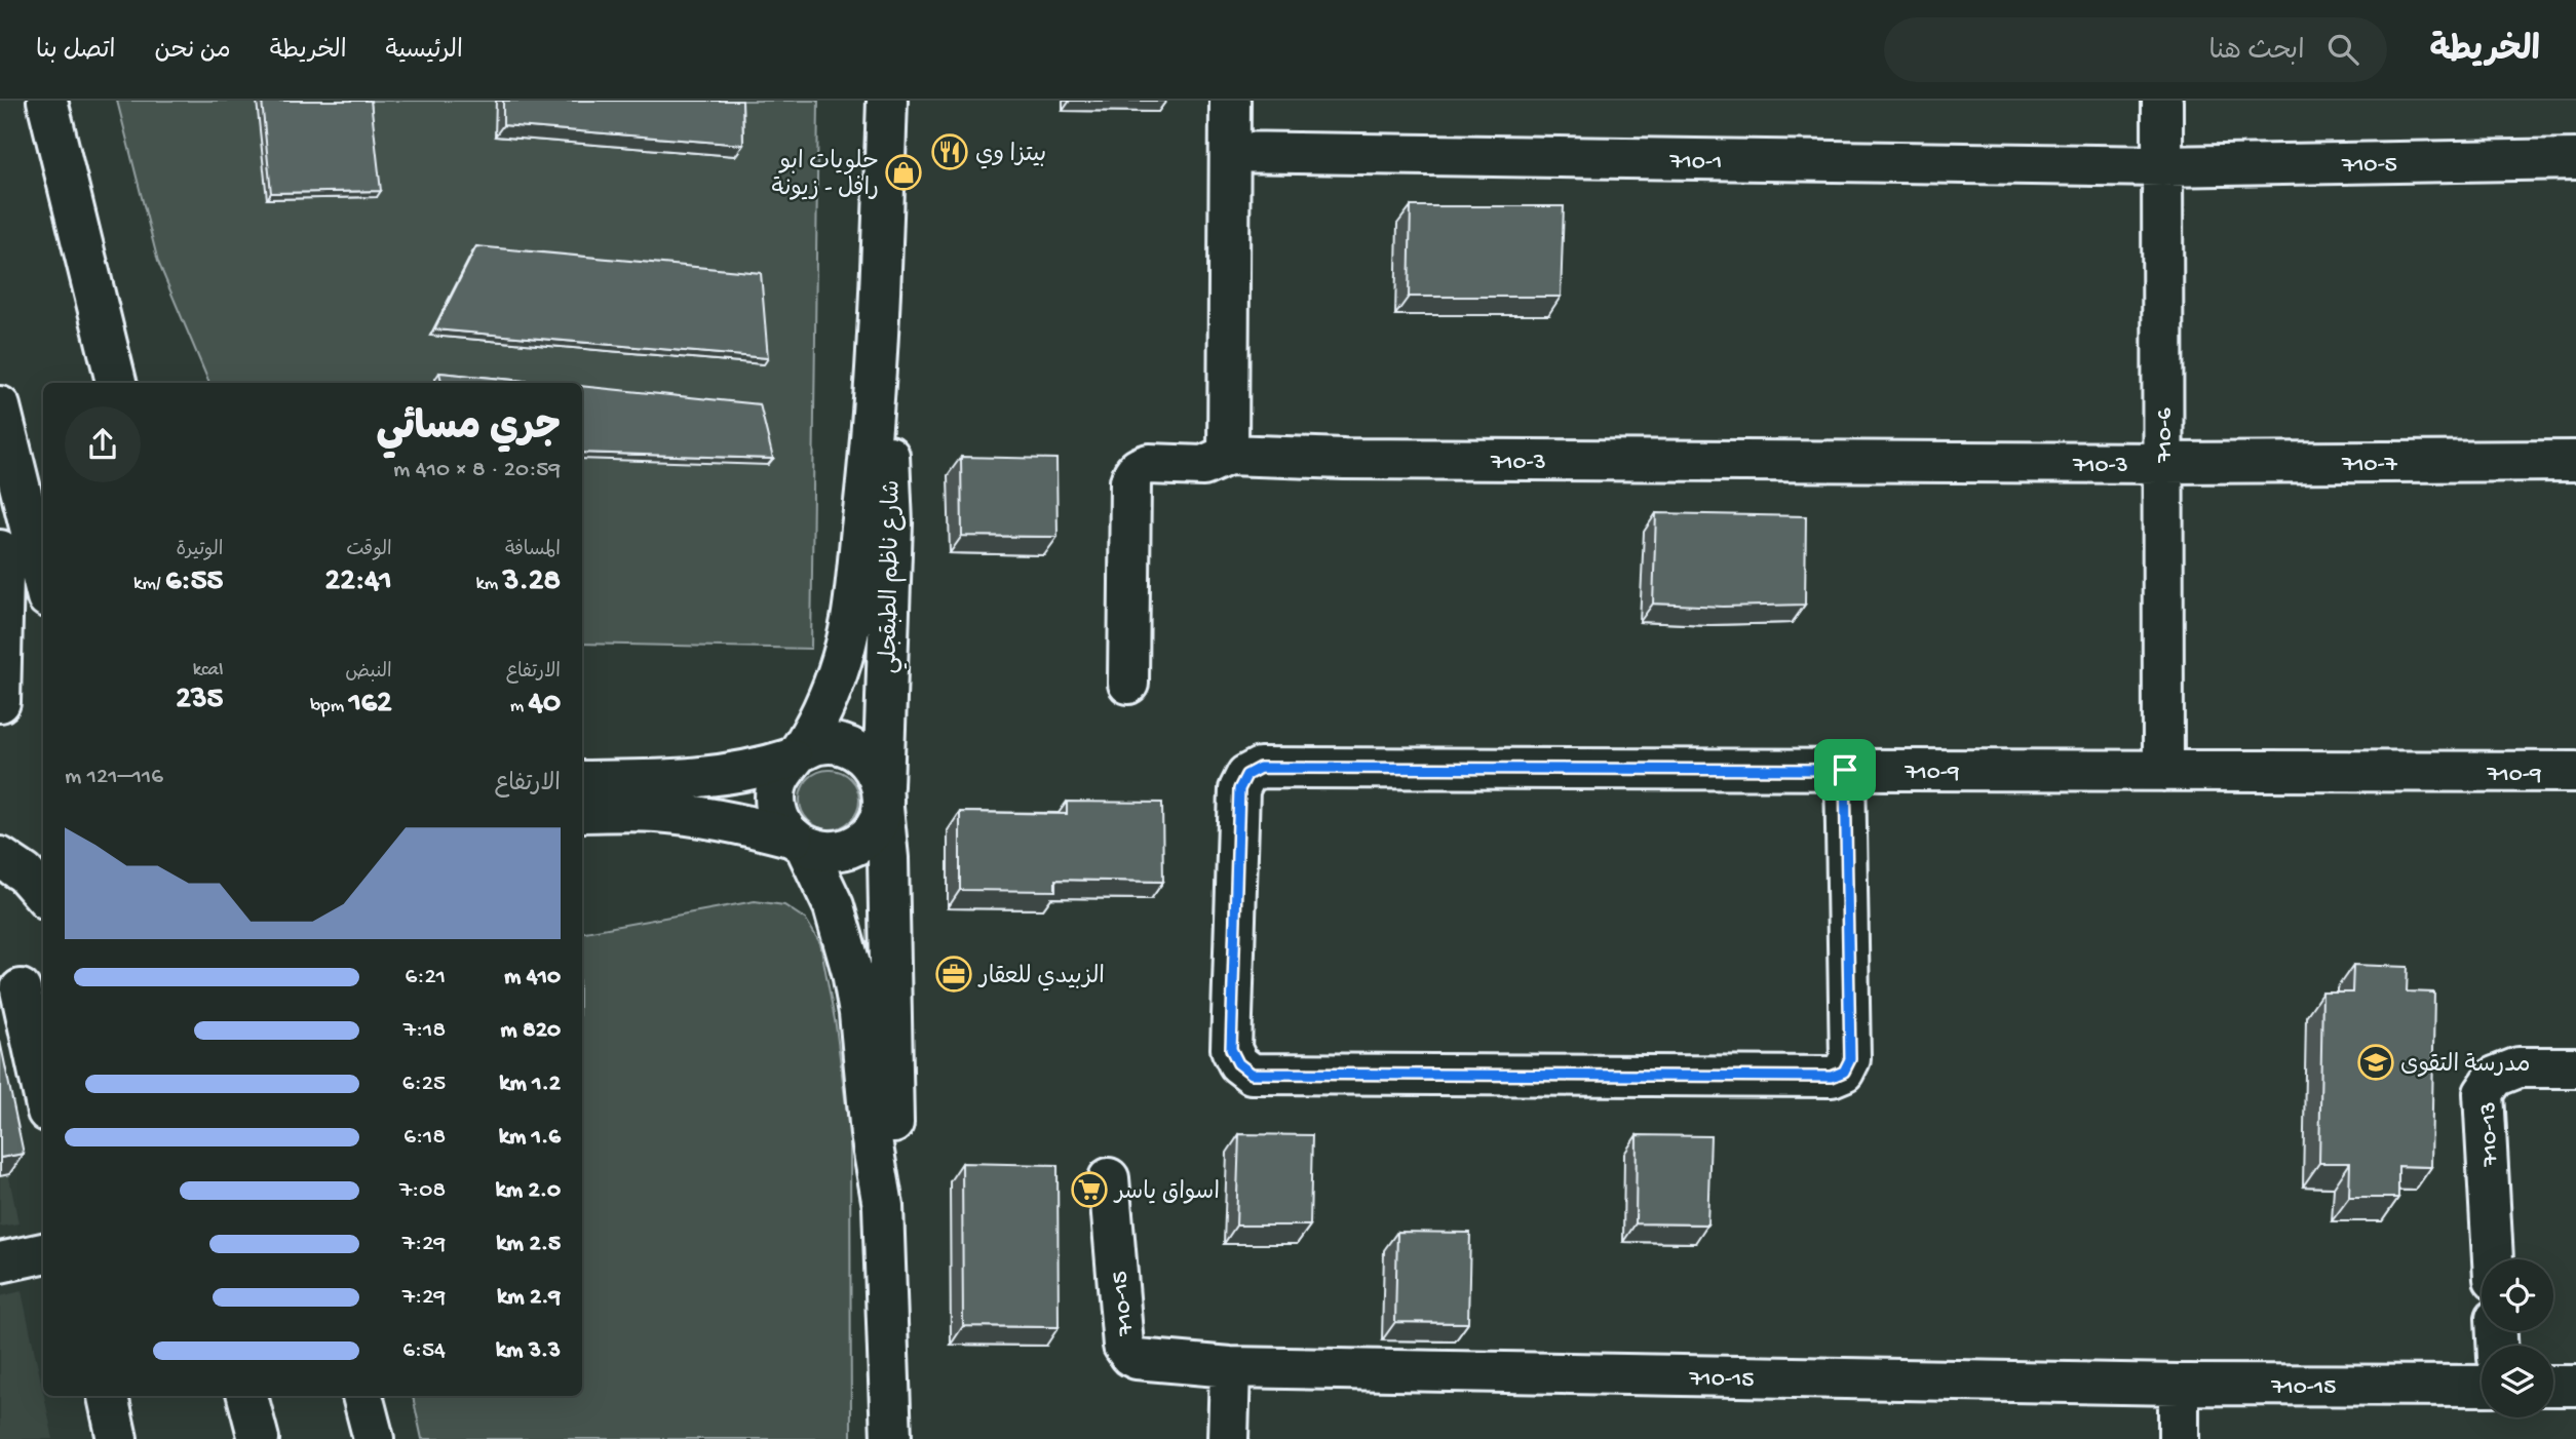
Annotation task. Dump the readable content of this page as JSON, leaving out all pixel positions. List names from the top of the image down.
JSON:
{
  "streets": {
    "main road": [
      "710-1",
      "710-5",
      "710-6",
      "710-3",
      "710-7",
      "شارع ناظم الطبقجلي",
      "710-9",
      "710-13",
      "710-15"
    ]
  },
  "crossings": [
    ["710-1", "710-5"],
    ["710-1", "710-6"],
    ["710-5", "710-6"],
    ["710-6", "710-3"],
    ["710-6", "710-7"],
    ["710-6", "710-9"],
    ["710-3", "710-7"]
  ],
  "places": {
    "restaurant": ["بيتزا وي"],
    "shop": ["حلويات ابو رافل - زيونة"],
    "office": ["الزبيدي للعقار"],
    "school or university": ["مدرسة التقوى"],
    "supermarket": ["اسواق ياسر"]
  },
  "page": {
    "header": "الخريطة",
    "search": "ابحث هنا",
    "nav": [
      "الرئيسية",
      "الخريطة",
      "من نحن",
      "اتصل بنا"
    ],
    "heading": ["جري مسائي", "20:59 · 8 × 410 m"],
    "stats": [
      ["المسافة", "3.28 km"],
      ["الوقت", "22:41"],
      ["الوتيرة", "6:55 /km"],
      ["الارتفاع", "40 m"],
      ["النبض", "162 bpm"],
      ["kcal", "235"]
    ],
    "chart": ["الارتفاع", "116–121 m"],
    "list": [
      {
        "name": "410 m",
        "note": "6:21"
      },
      {
        "name": "820 m",
        "note": "7:18"
      },
      {
        "name": "1.2 km",
        "note": "6:25"
      },
      {
        "name": "1.6 km",
        "note": "6:18"
      },
      {
        "name": "2.0 km",
        "note": "7:08"
      },
      {
        "name": "2.5 km",
        "note": "7:29"
      },
      {
        "name": "2.9 km",
        "note": "7:29"
      },
      {
        "name": "3.3 km",
        "note": "6:54"
      }
    ]
  }
}
